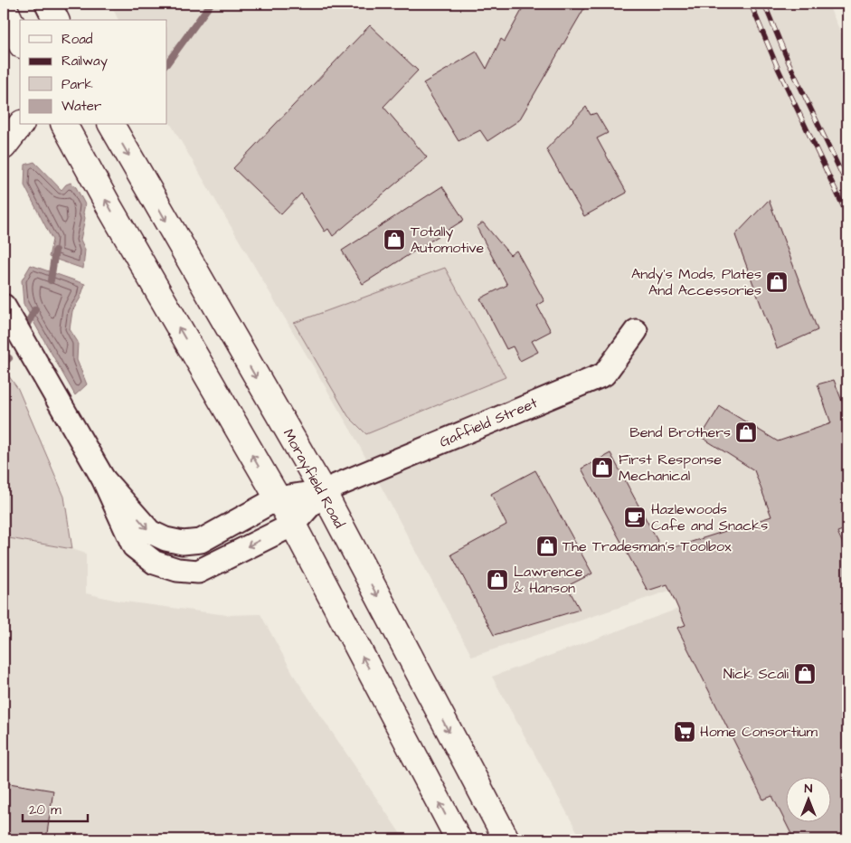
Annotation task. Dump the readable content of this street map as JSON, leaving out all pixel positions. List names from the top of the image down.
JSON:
{
  "streets": {
    "main road": ["Morayfield Road"],
    "street": ["Gaffield Street"]
  },
  "crossings": [
    ["Gaffield Street", "Morayfield Road"]
  ],
  "places": {
    "shop": [
      "Totally Automotive",
      "Andy's Mods, Plates And Accessories",
      "Bend Brothers",
      "First Response Mechanical",
      "The Tradesman's Toolbox",
      "Lawrence & Hanson",
      "Nick Scali"
    ],
    "cafe": ["Hazlewoods Cafe and Snacks"],
    "supermarket": ["Home Consortium"]
  },
  "legend": [
    "Road",
    "Railway",
    "Park",
    "Water"
  ],
  "scale_bar": "20 m",
  "north": "top"
}
